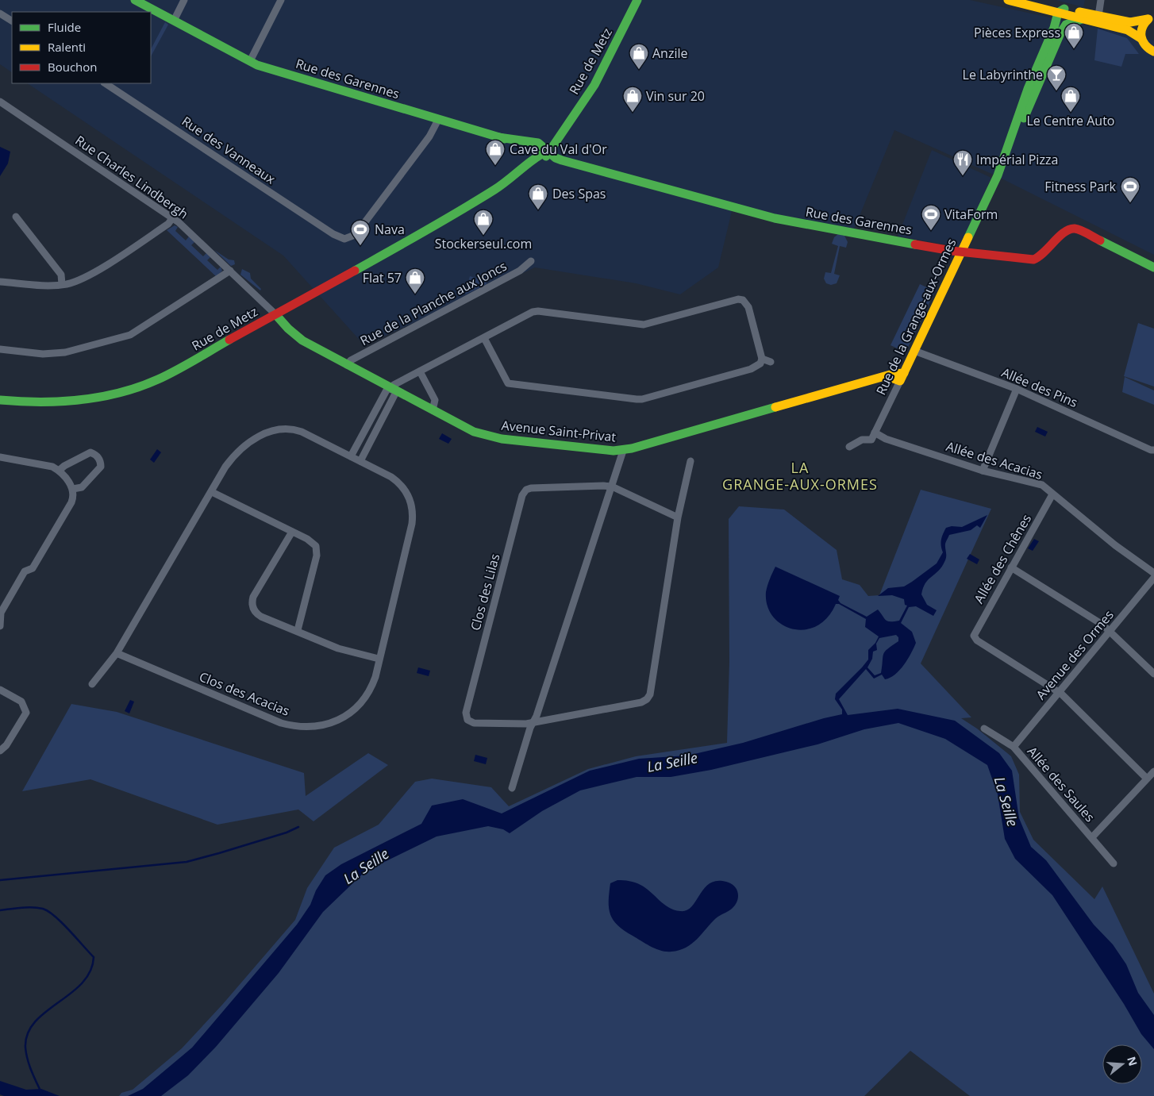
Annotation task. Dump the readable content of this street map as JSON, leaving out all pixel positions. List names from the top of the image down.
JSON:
{
  "streets": {
    "street": [
      "Rue de Metz",
      "Rue des Garennes",
      "Rue des Vanneaux",
      "Rue Charles Lindbergh",
      "Rue de la Planche aux Joncs",
      "Rue de la Grange-aux-Ormes",
      "Allée des Pins",
      "Avenue Saint-Privat",
      "Allée des Acacias",
      "Allée des Chênes",
      "Clos des Lilas",
      "Avenue des Ormes",
      "Clos des Acacias",
      "Allée des Saules"
    ]
  },
  "crossings": [
    ["Rue de Metz", "Rue des Garennes"],
    ["Rue de Metz", "Rue Charles Lindbergh"],
    ["Rue de Metz", "Avenue Saint-Privat"],
    ["Rue des Garennes", "Rue des Vanneaux"],
    ["Rue des Garennes", "Rue de la Grange-aux-Ormes"],
    ["Rue Charles Lindbergh", "Avenue Saint-Privat"],
    ["Rue de la Planche aux Joncs", "Avenue Saint-Privat"],
    ["Rue de la Grange-aux-Ormes", "Allée des Pins"],
    ["Rue de la Grange-aux-Ormes", "Avenue Saint-Privat"],
    ["Rue de la Grange-aux-Ormes", "Allée des Acacias"],
    ["Allée des Acacias", "Allée des Chênes"],
    ["Allée des Chênes", "Avenue des Ormes"],
    ["Avenue des Ormes", "Allée des Saules"]
  ],
  "districts": ["LA GRANGE-AUX-ORMES"],
  "water": ["La Seille"],
  "places": {
    "shop": [
      "Pièces Express",
      "Anzile",
      "Vin sur 20",
      "Le Centre Auto",
      "Cave du Val d'Or",
      "Des Spas",
      "Stockerseul.com",
      "Flat 57"
    ],
    "bar": ["Le Labyrinthe"],
    "restaurant": ["Impérial Pizza"],
    "sports": ["Fitness Park", "VitaForm", "Nava"]
  },
  "legend": ["Fluide", "Ralenti", "Bouchon"],
  "north": "right"
}
